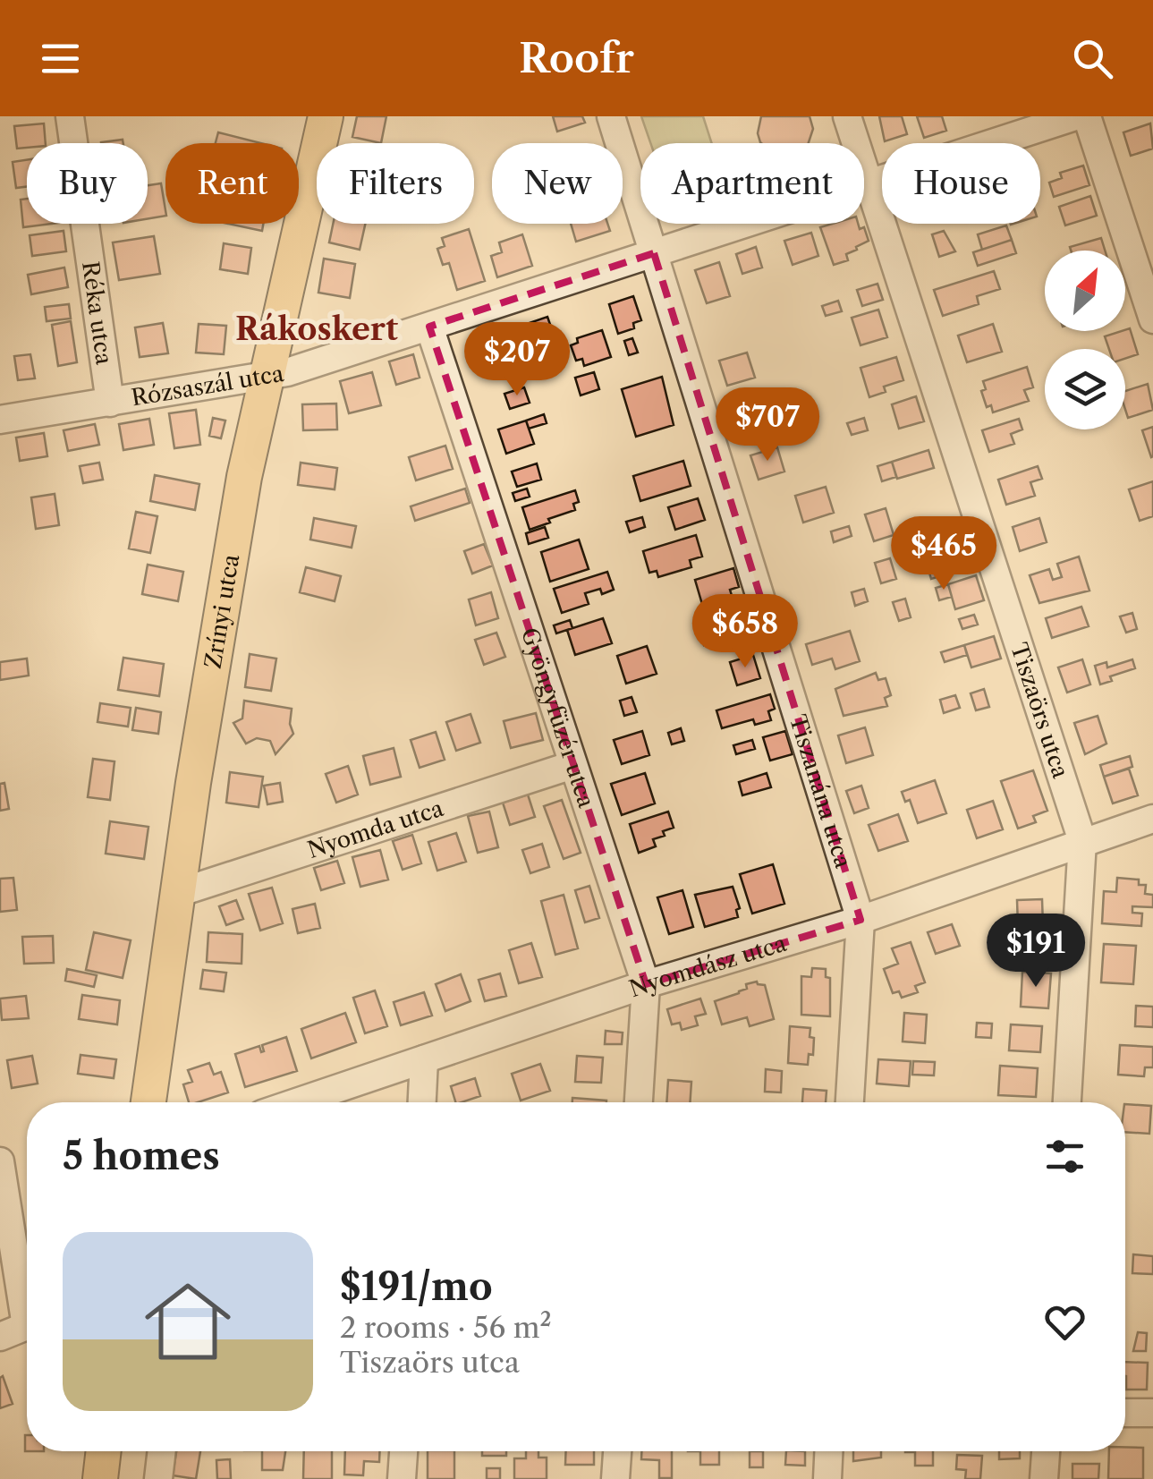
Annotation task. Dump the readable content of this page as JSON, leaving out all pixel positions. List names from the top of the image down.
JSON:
{
  "streets": {
    "main road": ["Zrínyi utca"],
    "street": [
      "Réka utca",
      "Rózsaszál utca",
      "Tiszaörs utca",
      "Gyöngyfüzér utca",
      "Tiszanána utca",
      "Nyomda utca",
      "Nyomdász utca"
    ]
  },
  "crossings": [
    ["Réka utca", "Rózsaszál utca"],
    ["Rózsaszál utca", "Zrínyi utca"],
    ["Rózsaszál utca", "Tiszaörs utca"],
    ["Rózsaszál utca", "Gyöngyfüzér utca"],
    ["Rózsaszál utca", "Tiszanána utca"],
    ["Zrínyi utca", "Nyomda utca"],
    ["Tiszaörs utca", "Nyomdász utca"],
    ["Gyöngyfüzér utca", "Nyomda utca"],
    ["Gyöngyfüzér utca", "Nyomdász utca"],
    ["Tiszanána utca", "Nyomdász utca"]
  ],
  "districts": ["Rákoskert"],
  "north": "top right",
  "page": {
    "header": "Roofr",
    "chip": [
      "Buy",
      "Rent",
      "Filters",
      "New",
      "Apartment",
      "House"
    ],
    "price": [
      "$207",
      "$707",
      "$465",
      "$658",
      "$191"
    ],
    "heading": "5 homes",
    "list": [
      {
        "name": "$191/mo",
        "note": "2 rooms · 56 m² · Tiszaörs utca"
      }
    ]
  }
}
